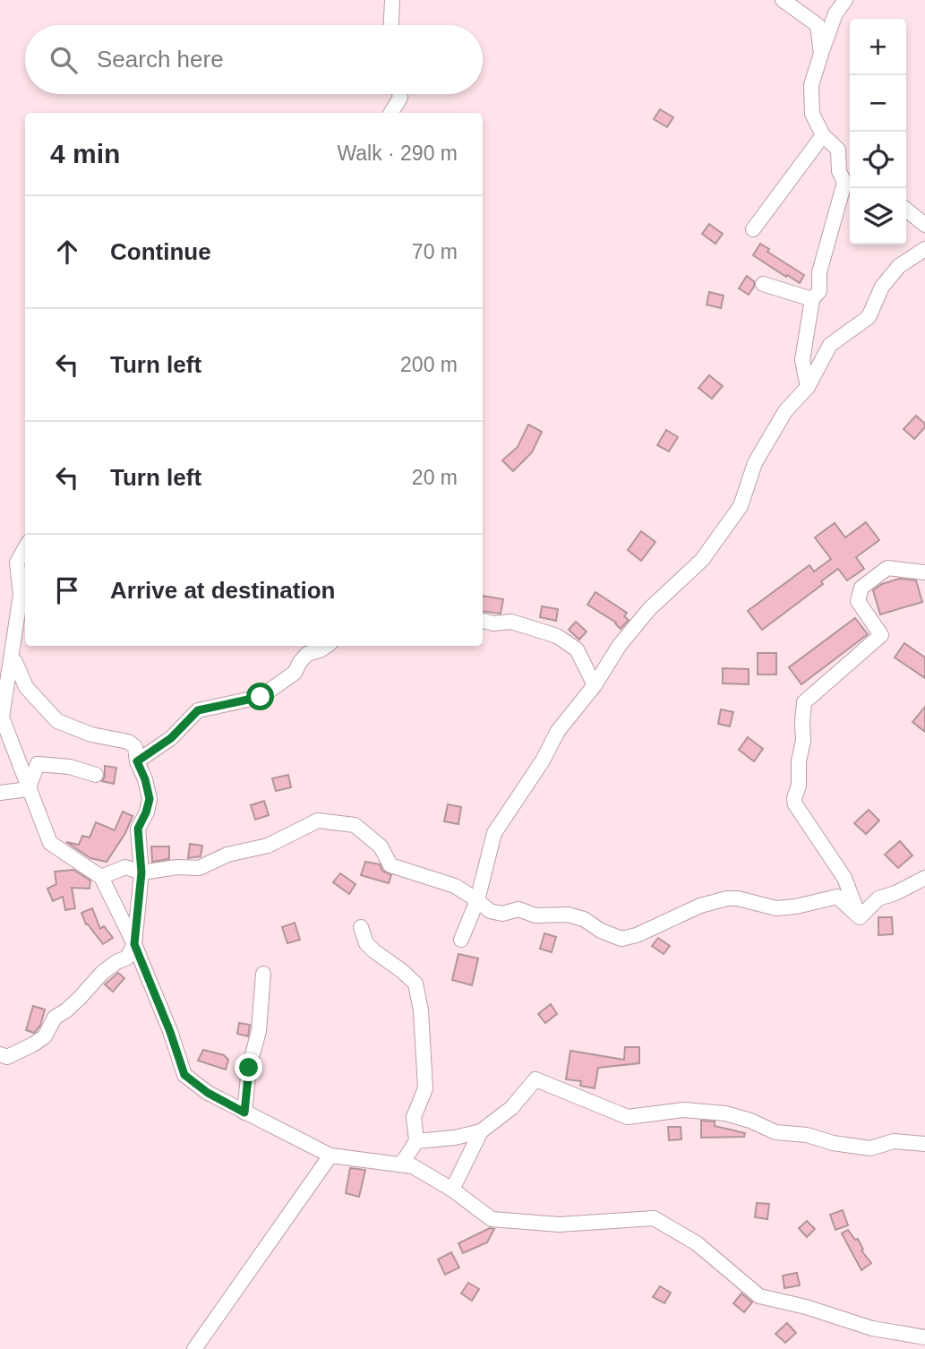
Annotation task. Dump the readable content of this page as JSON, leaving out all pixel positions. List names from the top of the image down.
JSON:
{
  "page": {
    "map_buttons": ["+", "−"],
    "search": "Search here",
    "heading": ["4 min", "Walk · 290 m"],
    "list": [
      ["Continue", "70 m"],
      ["Turn left", "200 m"],
      ["Turn left", "20 m"],
      "Arrive at destination"
    ]
  }
}
